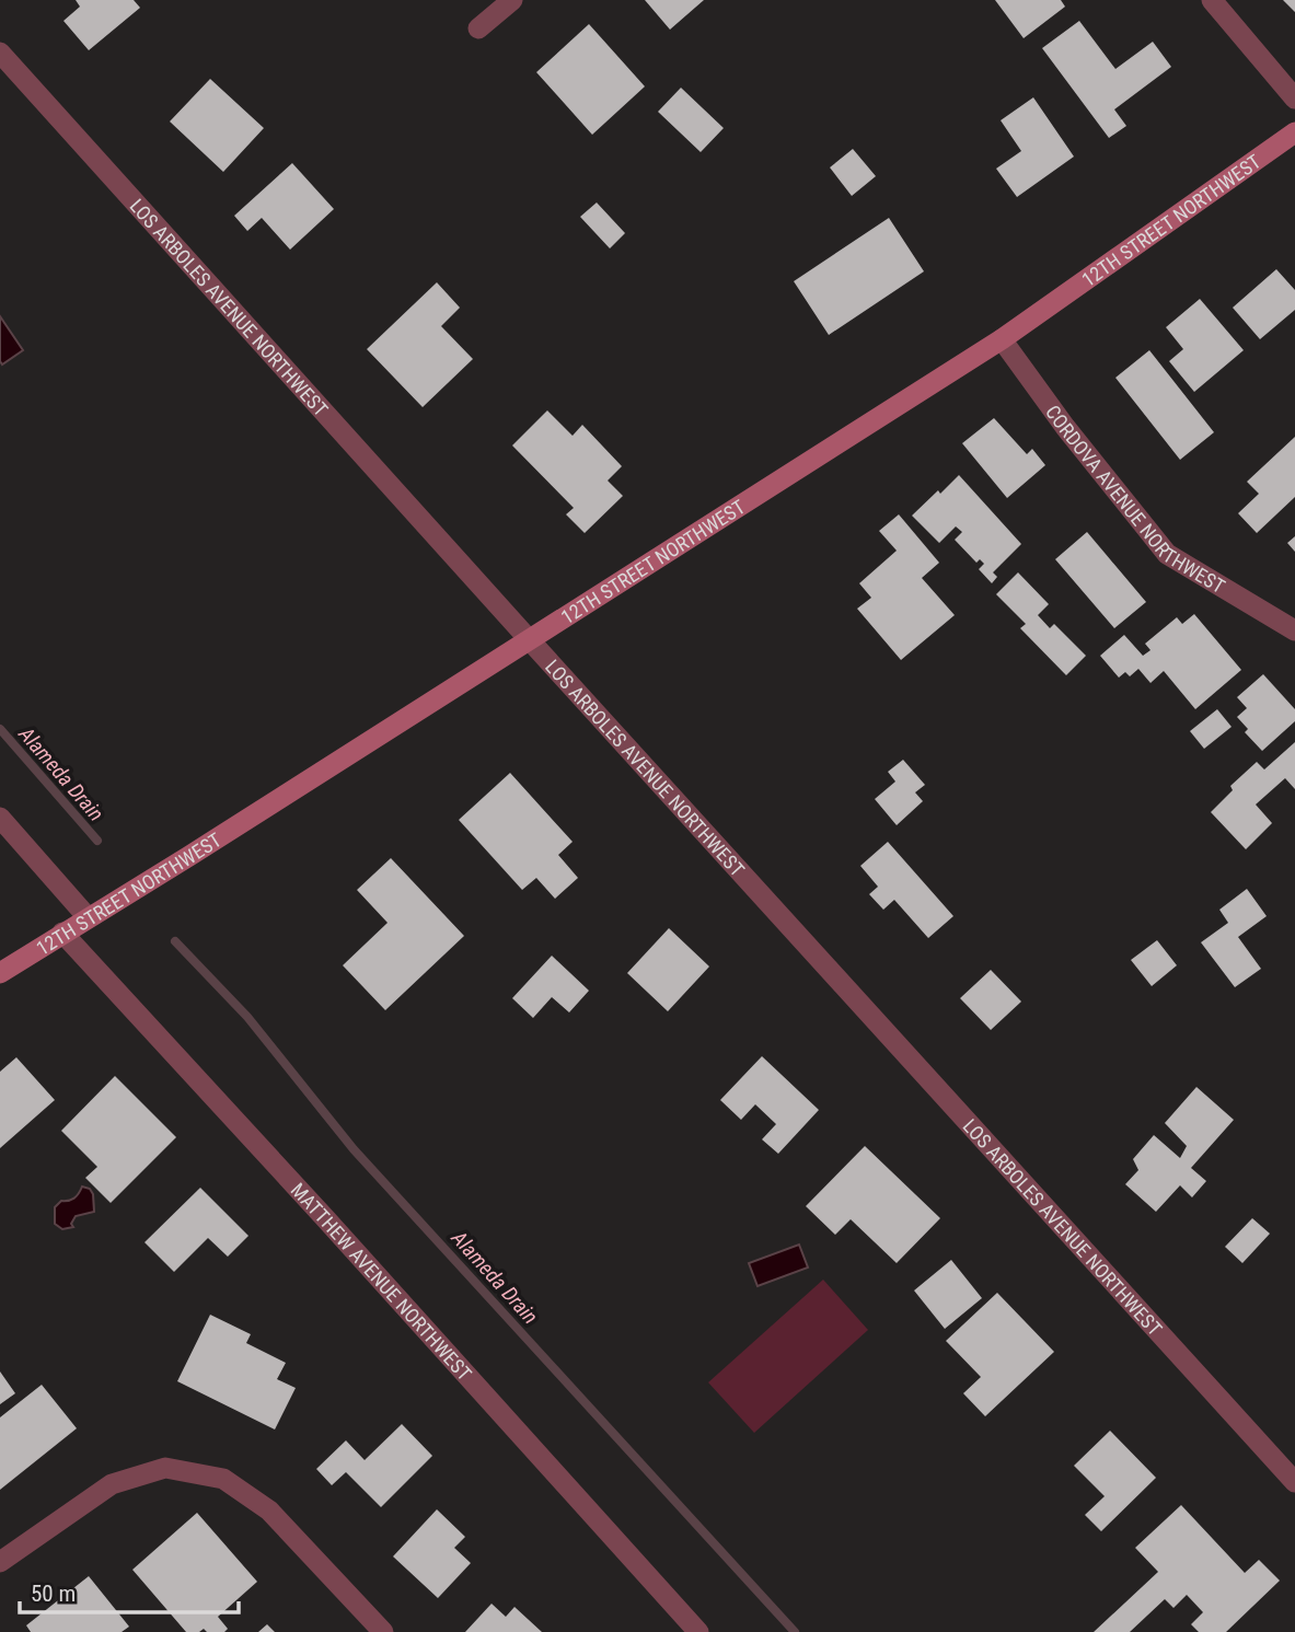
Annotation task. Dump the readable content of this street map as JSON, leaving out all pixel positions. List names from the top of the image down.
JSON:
{
  "streets": {
    "main road": ["12TH STREET NORTHWEST"],
    "street": ["LOS ARBOLES AVENUE NORTHWEST", "CORDOVA AVENUE NORTHWEST", "MATTHEW AVENUE NORTHWEST"]
  },
  "crossings": [
    ["12TH STREET NORTHWEST", "LOS ARBOLES AVENUE NORTHWEST"],
    ["12TH STREET NORTHWEST", "CORDOVA AVENUE NORTHWEST"],
    ["12TH STREET NORTHWEST", "MATTHEW AVENUE NORTHWEST"]
  ],
  "water": ["Alameda Drain"],
  "scale_bar": "50 m"
}
